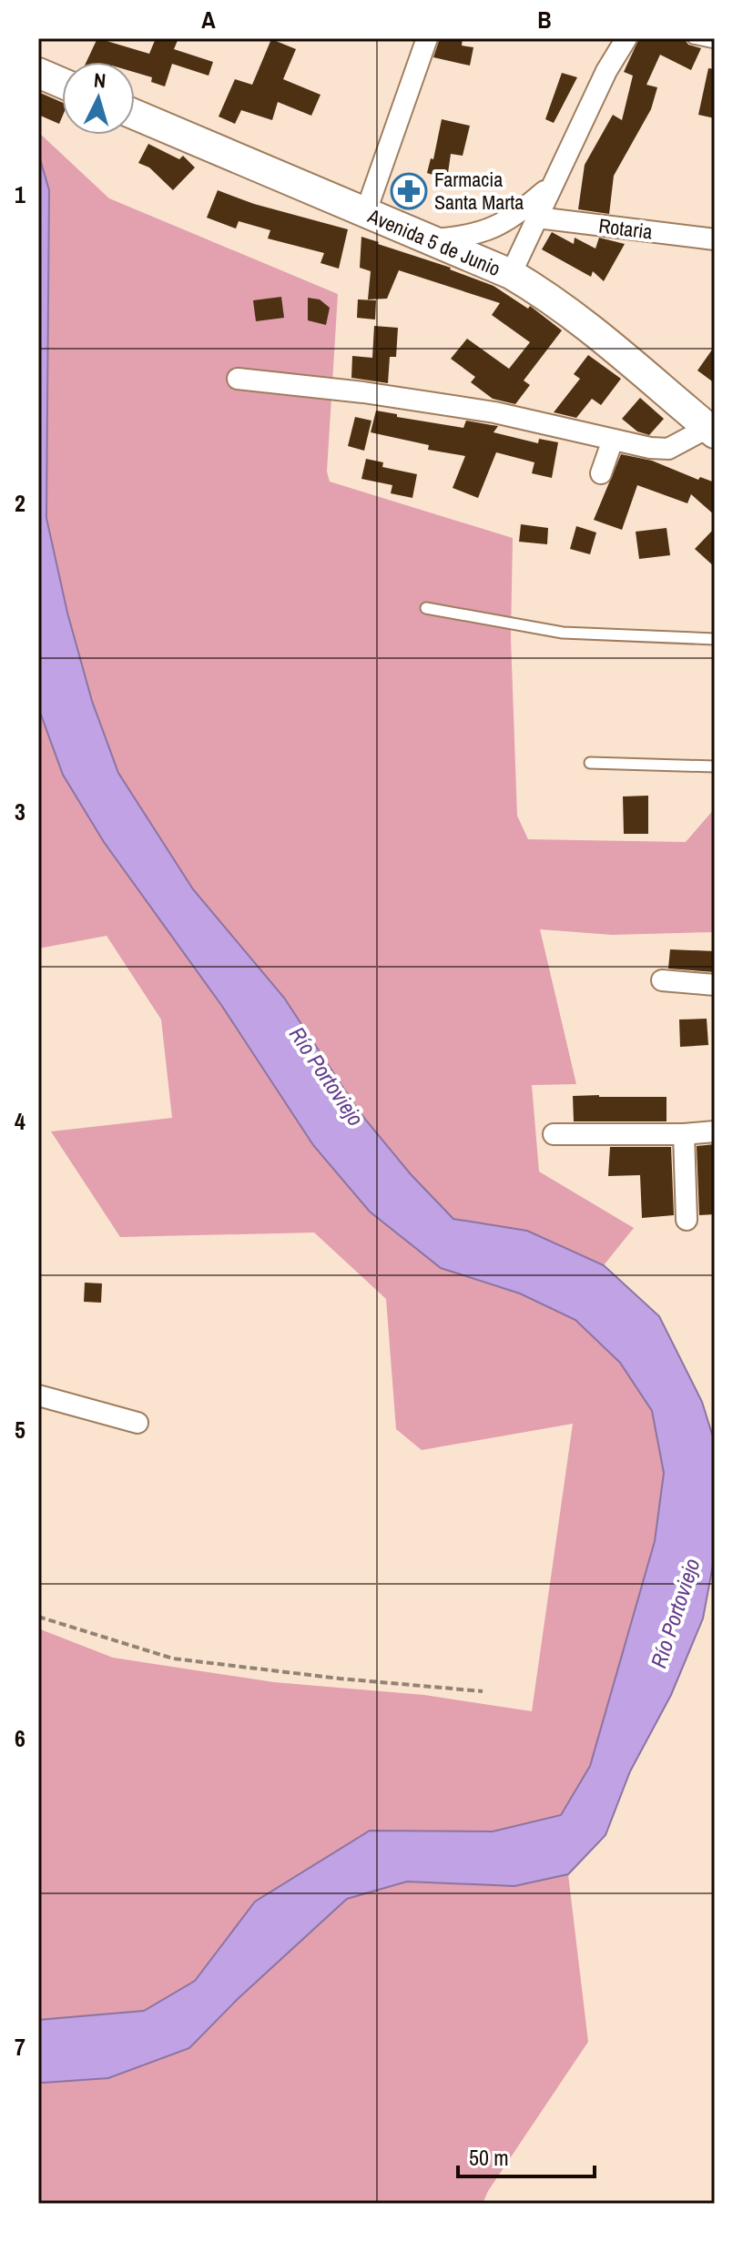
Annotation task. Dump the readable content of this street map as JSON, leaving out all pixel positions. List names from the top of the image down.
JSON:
{
  "streets": {
    "street": ["Rotaria", "Avenida 5 de Junio"]
  },
  "water": ["Río Portoviejo"],
  "places": {
    "pharmacy": ["Farmacia Santa Marta"]
  },
  "scale_bar": "50 m",
  "north": "top",
  "grid": {
    "columns": ["A", "B"],
    "rows": [
      "1",
      "2",
      "3",
      "4",
      "5",
      "6",
      "7"
    ]
  }
}
